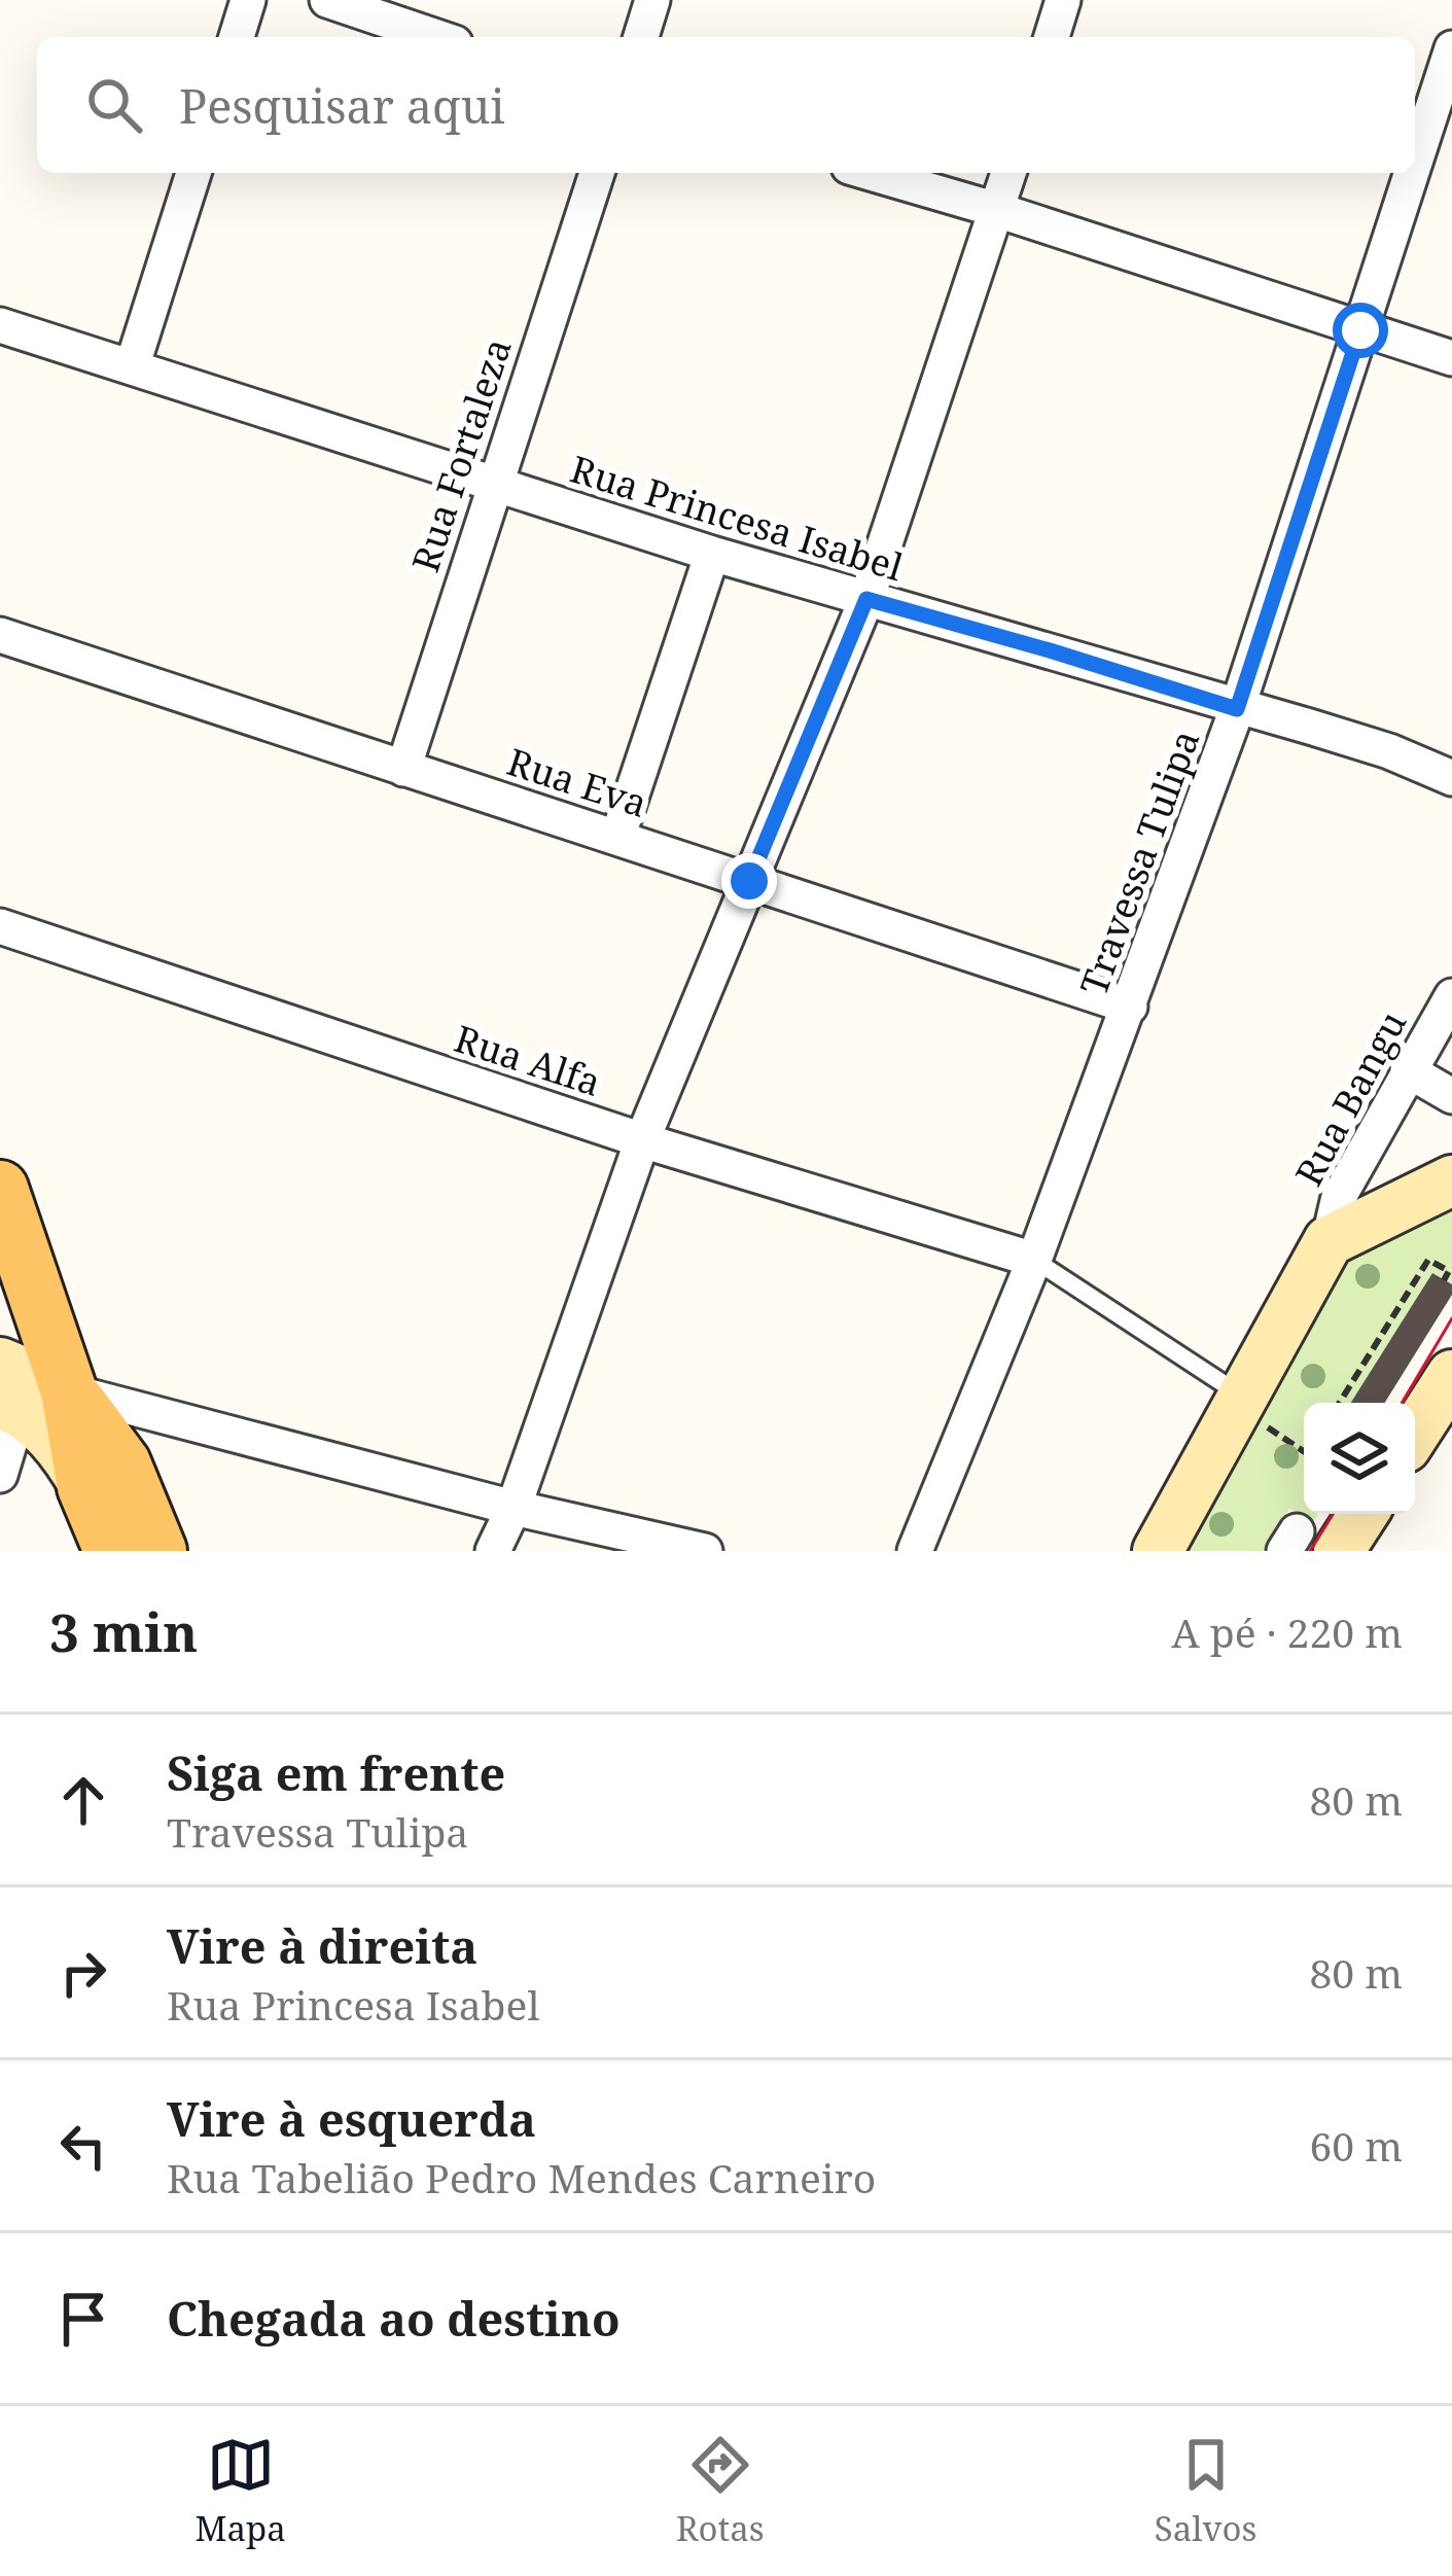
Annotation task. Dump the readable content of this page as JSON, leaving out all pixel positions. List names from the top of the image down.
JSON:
{
  "streets": {
    "street": [
      "Rua Fortaleza",
      "Rua Princesa Isabel",
      "Rua Eva",
      "Travessa Tulipa",
      "Rua Alfa",
      "Rua Bangu"
    ]
  },
  "crossings": [
    ["Rua Fortaleza", "Rua Princesa Isabel"],
    ["Rua Fortaleza", "Rua Eva"],
    ["Rua Princesa Isabel", "Travessa Tulipa"],
    ["Rua Eva", "Travessa Tulipa"],
    ["Travessa Tulipa", "Rua Alfa"]
  ],
  "page": {
    "search": "Pesquisar aqui",
    "heading": ["3 min", "A pé · 220 m"],
    "list": [
      ["Siga em frente", "Travessa Tulipa", "80 m"],
      ["Vire à direita", "Rua Princesa Isabel", "80 m"],
      ["Vire à esquerda", "Rua Tabelião Pedro Mendes Carneiro", "60 m"],
      "Chegada ao destino"
    ],
    "nav": ["Mapa", "Rotas", "Salvos"]
  }
}
